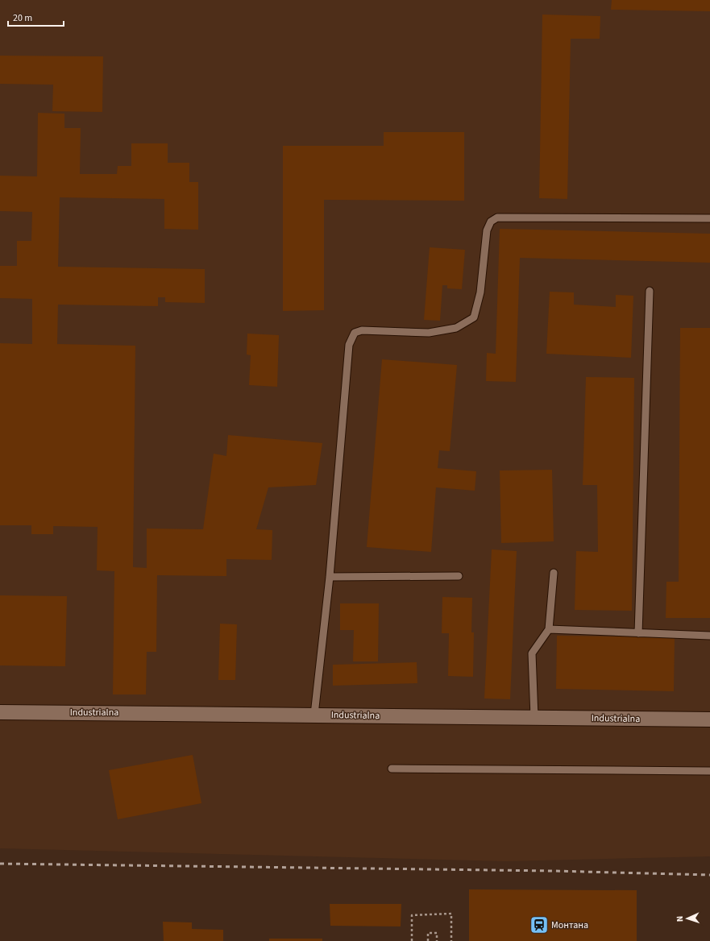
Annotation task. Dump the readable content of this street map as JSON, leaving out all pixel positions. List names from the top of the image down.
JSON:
{
  "streets": {
    "street": ["Industrialna"]
  },
  "places": {
    "station": ["Монтана"]
  },
  "scale_bar": "20 m",
  "north": "left"
}
